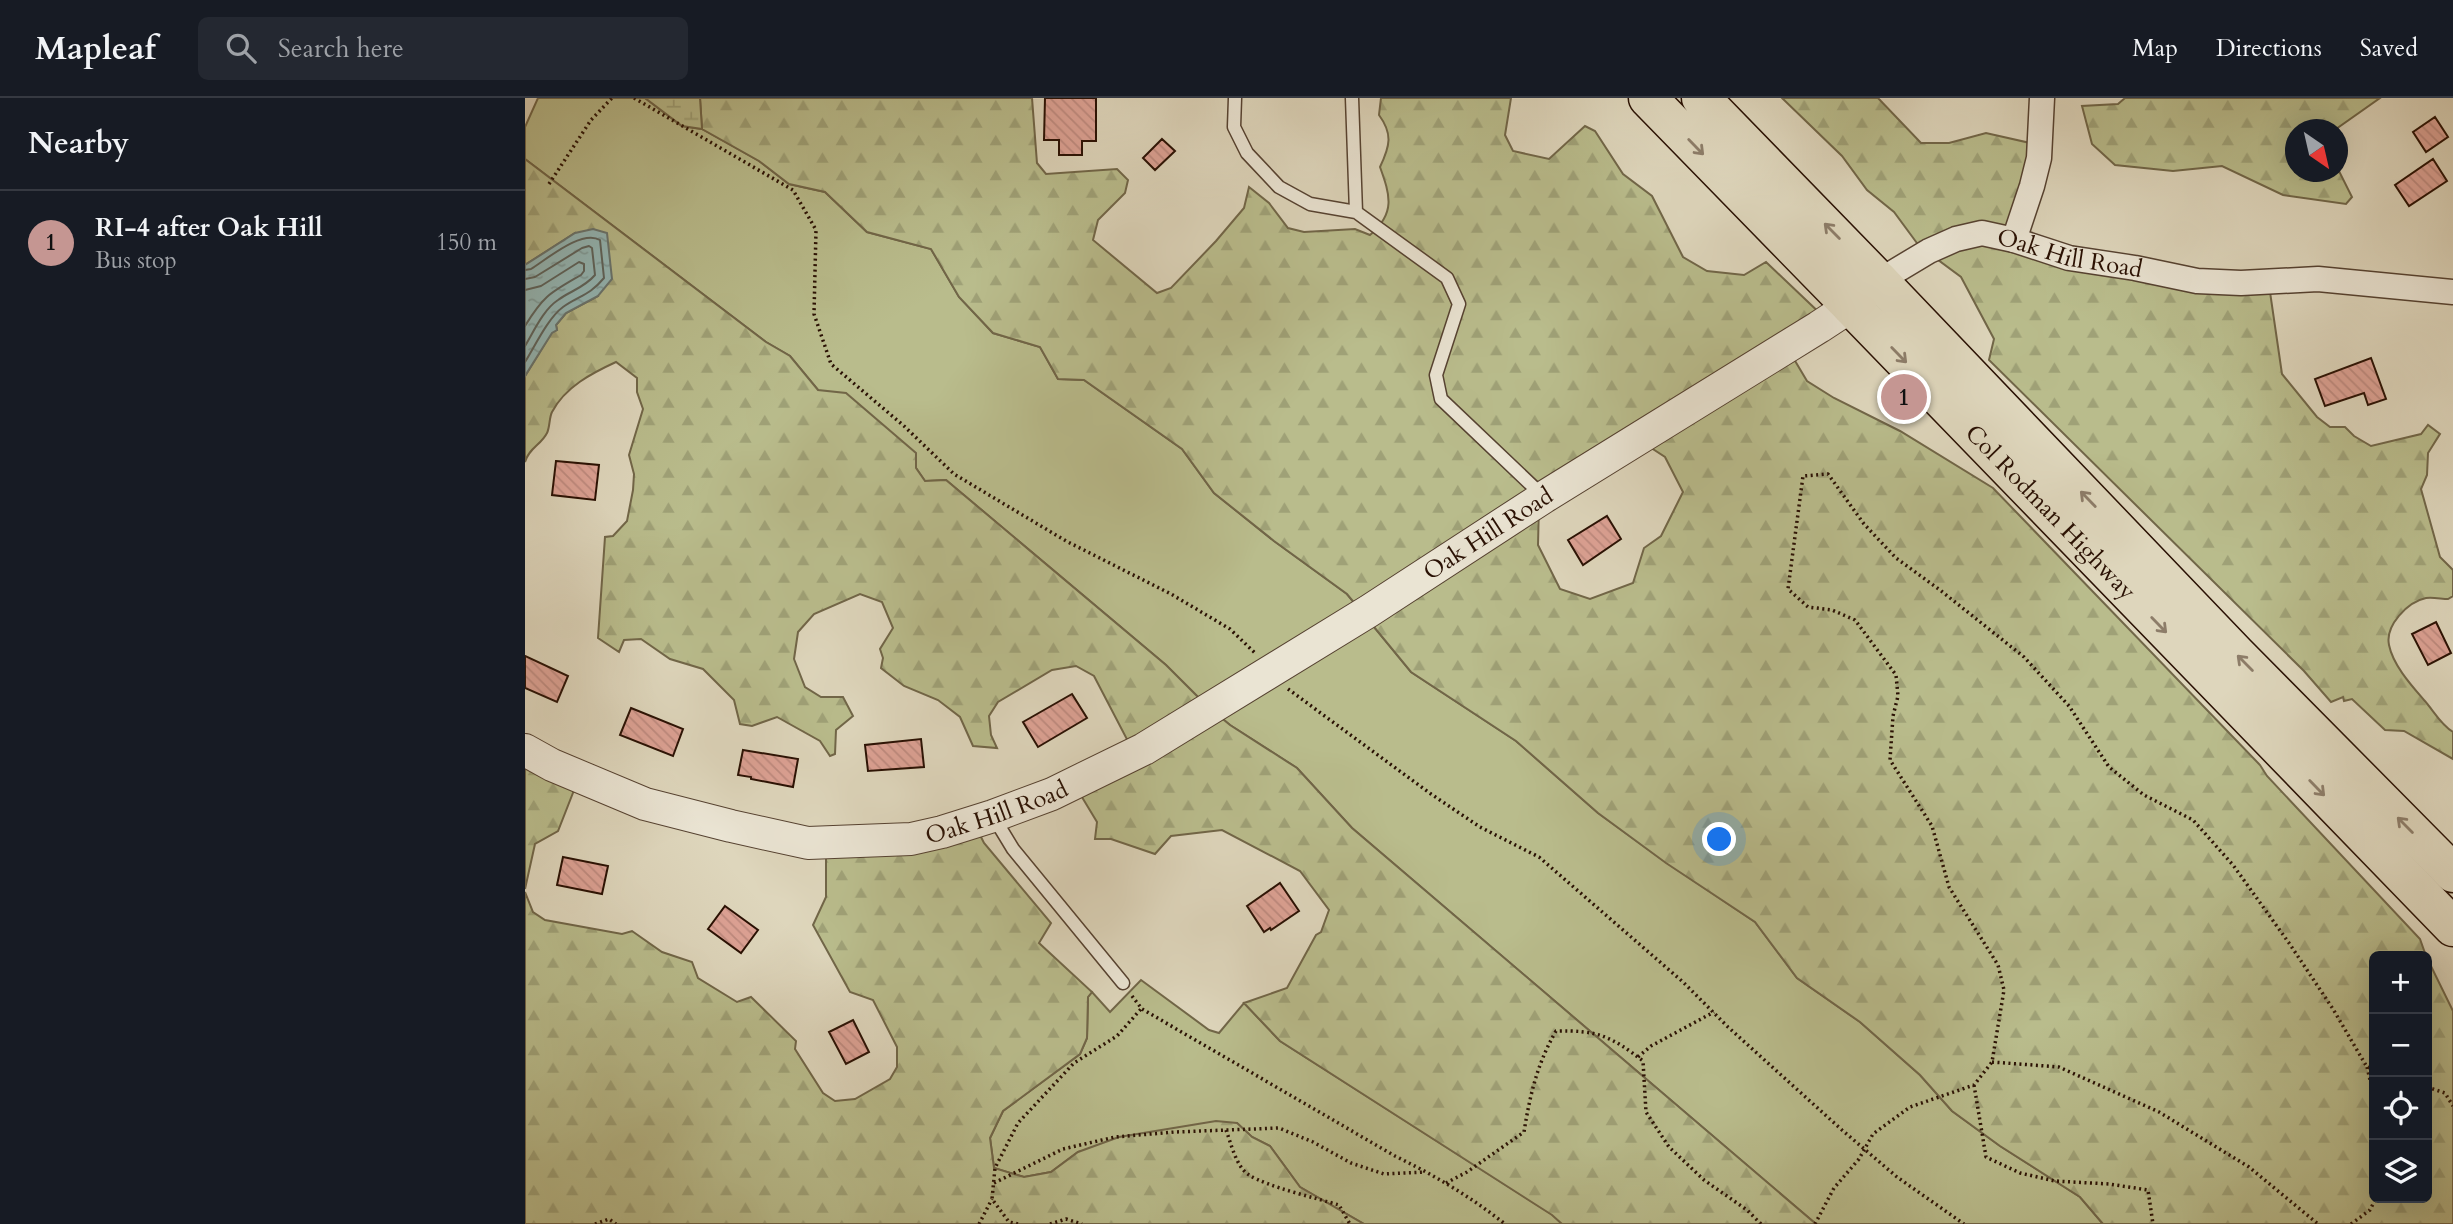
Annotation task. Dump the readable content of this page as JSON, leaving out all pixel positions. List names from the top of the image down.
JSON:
{
  "streets": {
    "highway": ["Col Rodman Highway"],
    "street": ["Oak Hill Road"]
  },
  "crossings": [
    ["Oak Hill Road", "Col Rodman Highway"]
  ],
  "north": "bottom right",
  "page": {
    "header": "Mapleaf",
    "search": "Search here",
    "nav": ["Map", "Directions", "Saved"],
    "heading": "Nearby",
    "list": [
      {
        "mark": "1",
        "name": "RI-4 after Oak Hill",
        "note": "Bus stop",
        "value": "150 m"
      }
    ],
    "pins": "1",
    "map_buttons": ["+", "−"]
  }
}
